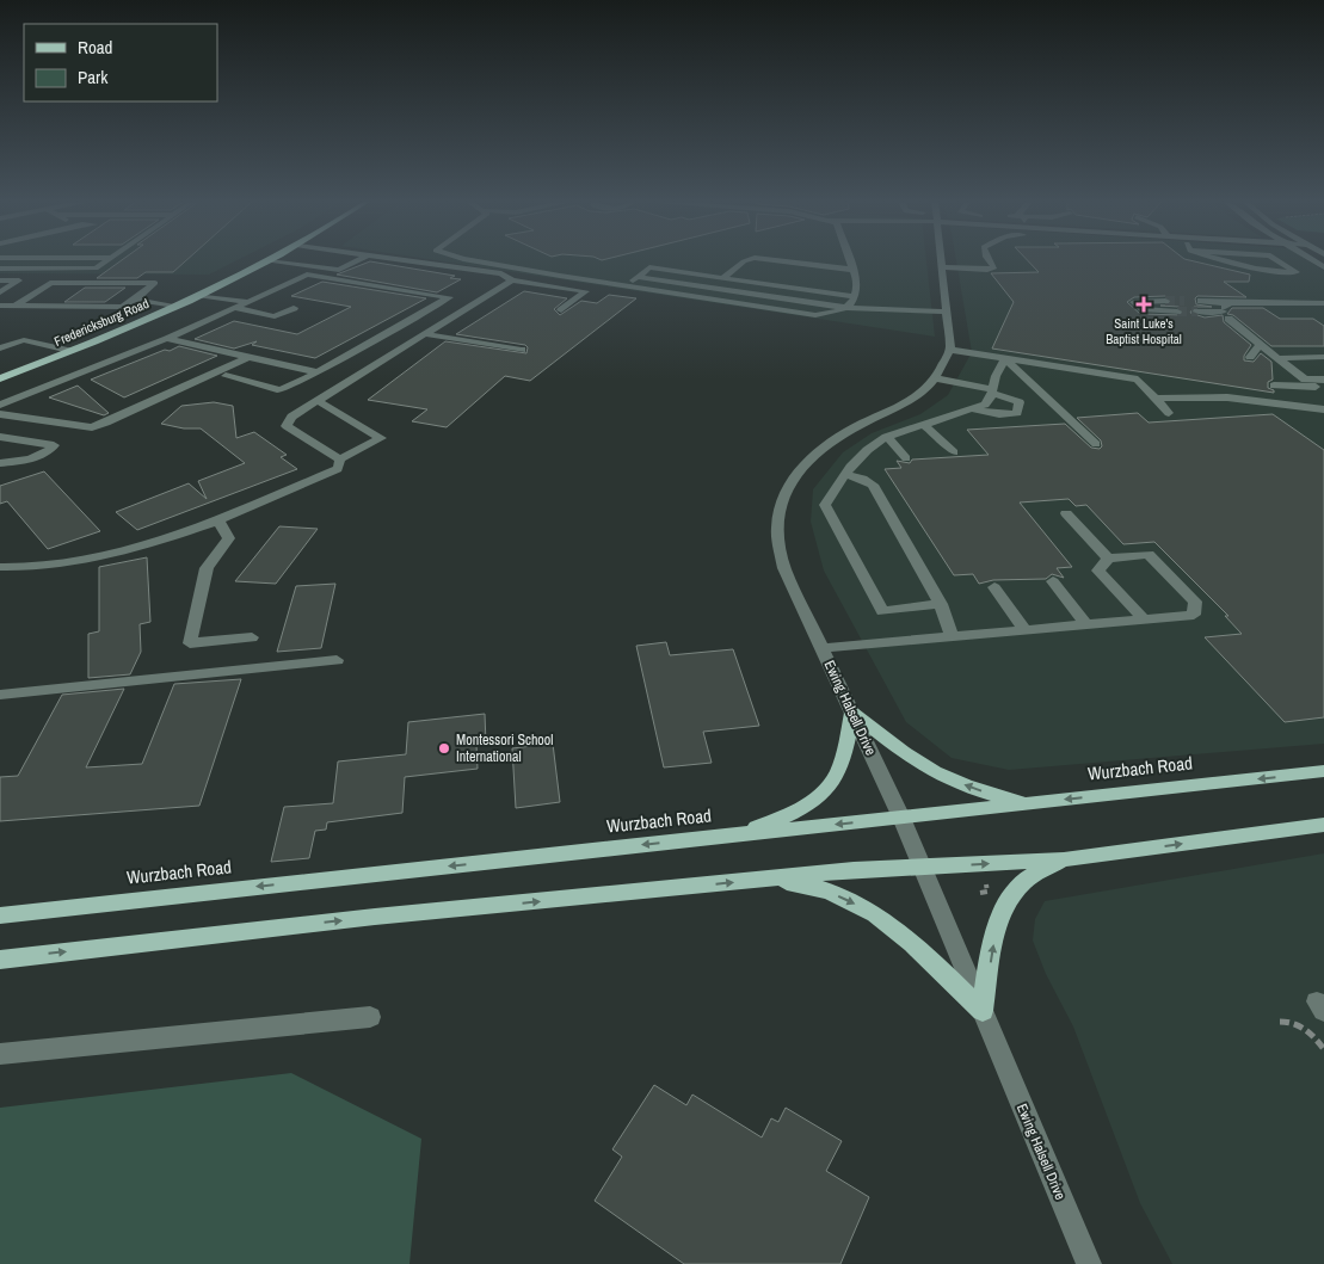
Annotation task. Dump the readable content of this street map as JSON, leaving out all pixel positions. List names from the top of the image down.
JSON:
{
  "streets": {
    "main road": ["Fredericksburg Road", "Wurzbach Road"],
    "street": ["Ewing Halsell Drive"]
  },
  "crossings": [
    ["Ewing Halsell Drive", "Wurzbach Road"]
  ],
  "places": {
    "health": ["Saint Luke's Baptist Hospital"],
    "other": ["Montessori School International"]
  },
  "legend": ["Road", "Park"]
}
